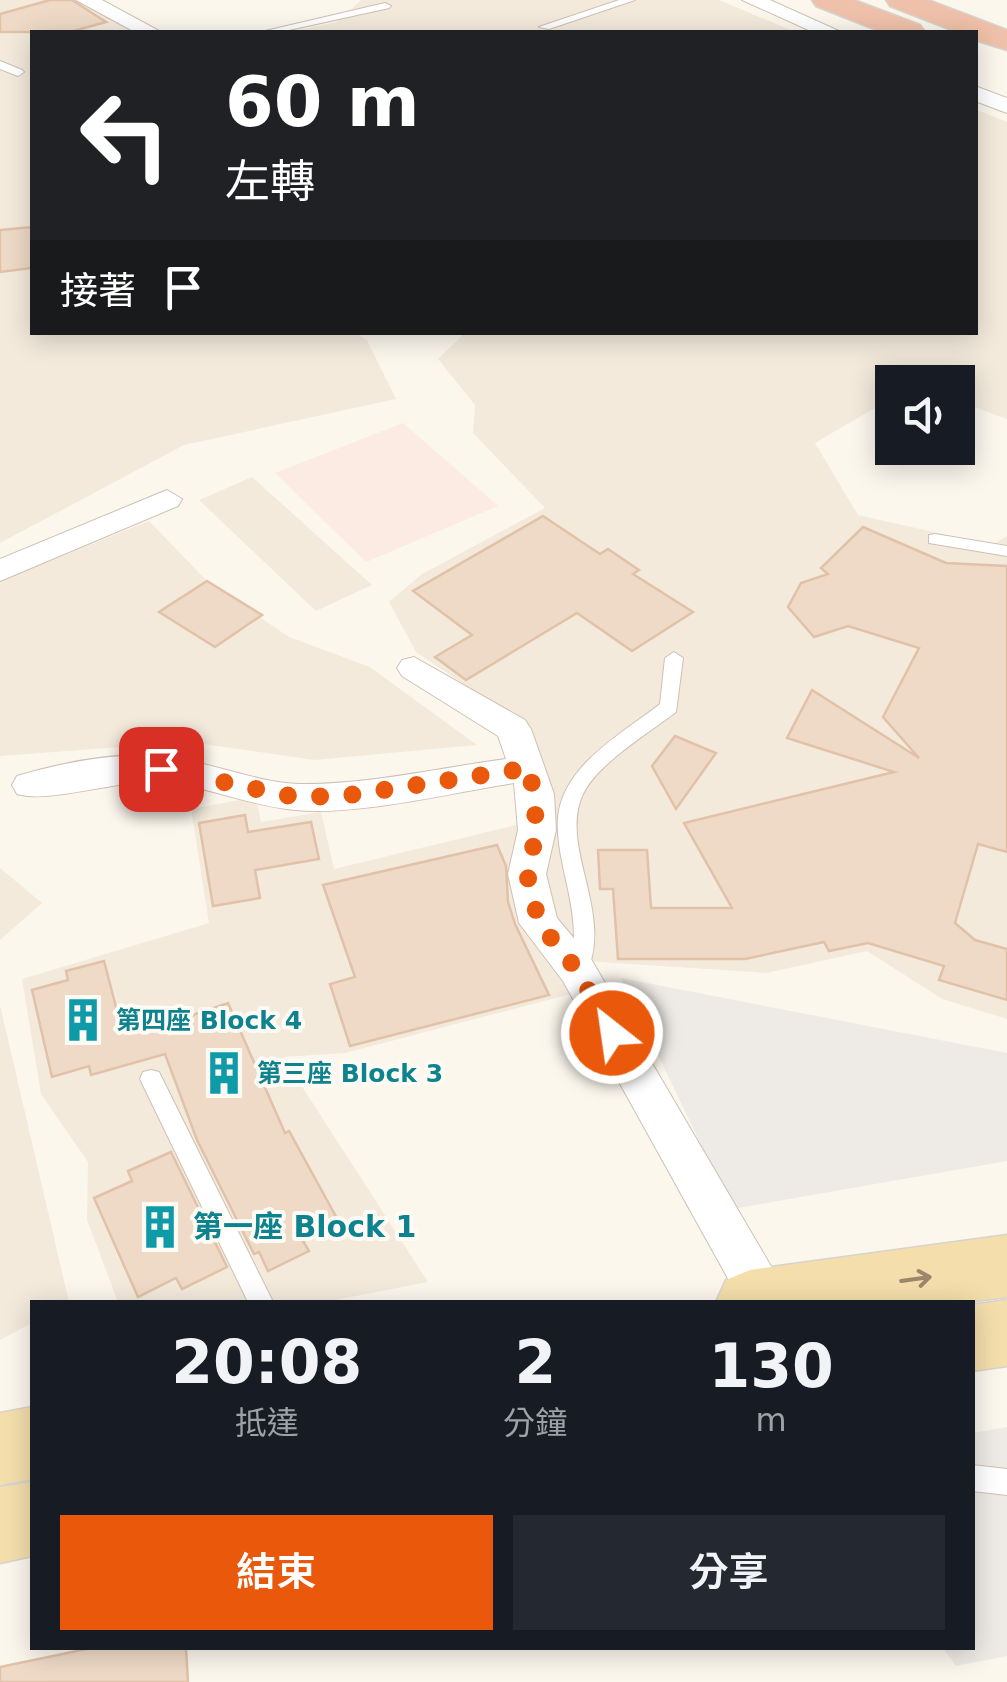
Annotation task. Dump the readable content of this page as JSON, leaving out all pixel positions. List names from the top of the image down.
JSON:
{
  "places": {
    "building": ["第四座 Block 4", "第三座 Block 3", "第一座 Block 1"]
  },
  "page": {
    "turn": ["60 m", "左轉"],
    "then": "接著",
    "eta": [
      "20:08",
      "抵達",
      "2",
      "分鐘",
      "130",
      "m"
    ],
    "buttons": ["結束", "分享"]
  }
}
